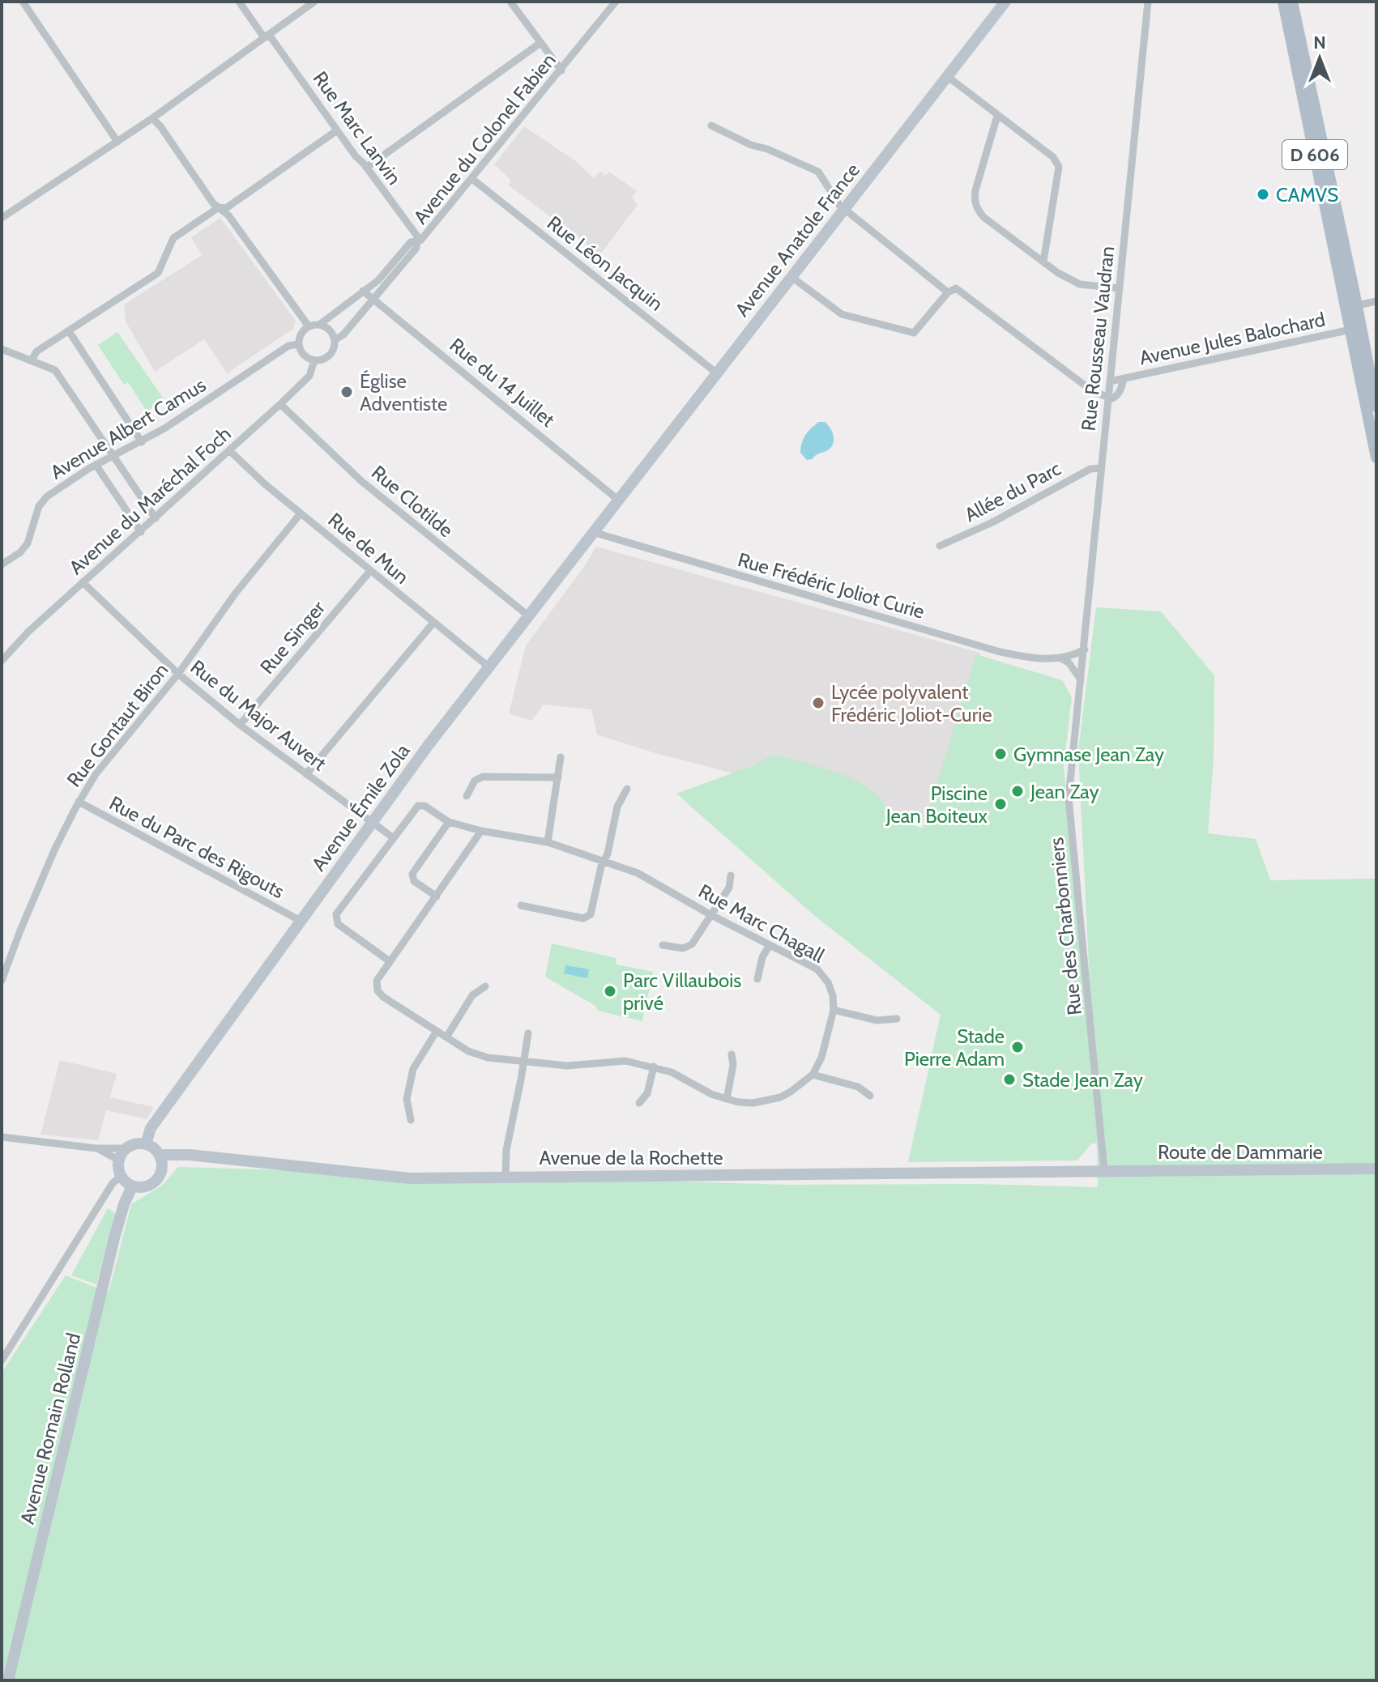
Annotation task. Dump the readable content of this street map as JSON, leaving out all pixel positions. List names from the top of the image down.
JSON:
{
  "streets": {
    "main road": [
      "D 606",
      "Avenue Anatole France",
      "Avenue Émile Zola",
      "Route de Dammarie",
      "Avenue de la Rochette",
      "Avenue Romain Rolland"
    ],
    "street": [
      "Rue Marc Lanvin",
      "Avenue du Colonel Fabien",
      "Rue Léon Jacquin",
      "Rue Rousseau Vaudran",
      "Avenue Jules Balochard",
      "Rue du 14 Juillet",
      "Avenue Albert Camus",
      "Allée du Parc",
      "Avenue du Maréchal Foch",
      "Rue Clotilde",
      "Rue de Mun",
      "Rue Frédéric Joliot Curie",
      "Rue Singer",
      "Rue du Major Auvert",
      "Rue Gontaut Biron",
      "Rue du Parc des Rigouts",
      "Rue Marc Chagall",
      "Rue des Charbonniers"
    ]
  },
  "crossings": [
    ["Rue Marc Lanvin", "Avenue du Colonel Fabien"],
    ["Avenue du Colonel Fabien", "Rue Léon Jacquin"],
    ["Avenue du Colonel Fabien", "Rue du 14 Juillet"],
    ["D 606", "Avenue Jules Balochard"],
    ["Avenue Anatole France", "Rue Léon Jacquin"],
    ["Avenue Anatole France", "Rue du 14 Juillet"],
    ["Avenue Anatole France", "Avenue Émile Zola"],
    ["Rue Rousseau Vaudran", "Avenue Jules Balochard"],
    ["Rue Rousseau Vaudran", "Allée du Parc"],
    ["Rue Rousseau Vaudran", "Rue Frédéric Joliot Curie"],
    ["Rue Rousseau Vaudran", "Rue des Charbonniers"],
    ["Rue du 14 Juillet", "Avenue Émile Zola"],
    ["Avenue Albert Camus", "Avenue du Maréchal Foch"],
    ["Avenue du Maréchal Foch", "Rue Clotilde"],
    ["Avenue du Maréchal Foch", "Rue de Mun"],
    ["Avenue du Maréchal Foch", "Rue du Major Auvert"],
    ["Rue Clotilde", "Avenue Émile Zola"],
    ["Rue de Mun", "Rue Singer"],
    ["Rue de Mun", "Rue Gontaut Biron"],
    ["Rue de Mun", "Avenue Émile Zola"],
    ["Rue Frédéric Joliot Curie", "Avenue Émile Zola"],
    ["Rue Singer", "Rue du Major Auvert"],
    ["Rue du Major Auvert", "Rue Gontaut Biron"],
    ["Rue du Major Auvert", "Avenue Émile Zola"],
    ["Rue du Major Auvert", "Rue Marc Chagall"],
    ["Rue Gontaut Biron", "Rue du Parc des Rigouts"],
    ["Avenue Émile Zola", "Rue du Parc des Rigouts"],
    ["Avenue Émile Zola", "Avenue de la Rochette"],
    ["Avenue Émile Zola", "Avenue Romain Rolland"],
    ["Rue des Charbonniers", "Route de Dammarie"],
    ["Rue des Charbonniers", "Avenue de la Rochette"],
    ["Route de Dammarie", "Avenue de la Rochette"],
    ["Avenue de la Rochette", "Avenue Romain Rolland"]
  ],
  "places": [
    "CAMVS",
    "Église Adventiste",
    "Lycée polyvalent Frédéric Joliot-Curie",
    "Gymnase Jean Zay",
    "Jean Zay",
    "Piscine Jean Boiteux",
    "Parc Villaubois privé",
    "Stade Pierre Adam",
    "Stade Jean Zay"
  ],
  "north": "top"
}
